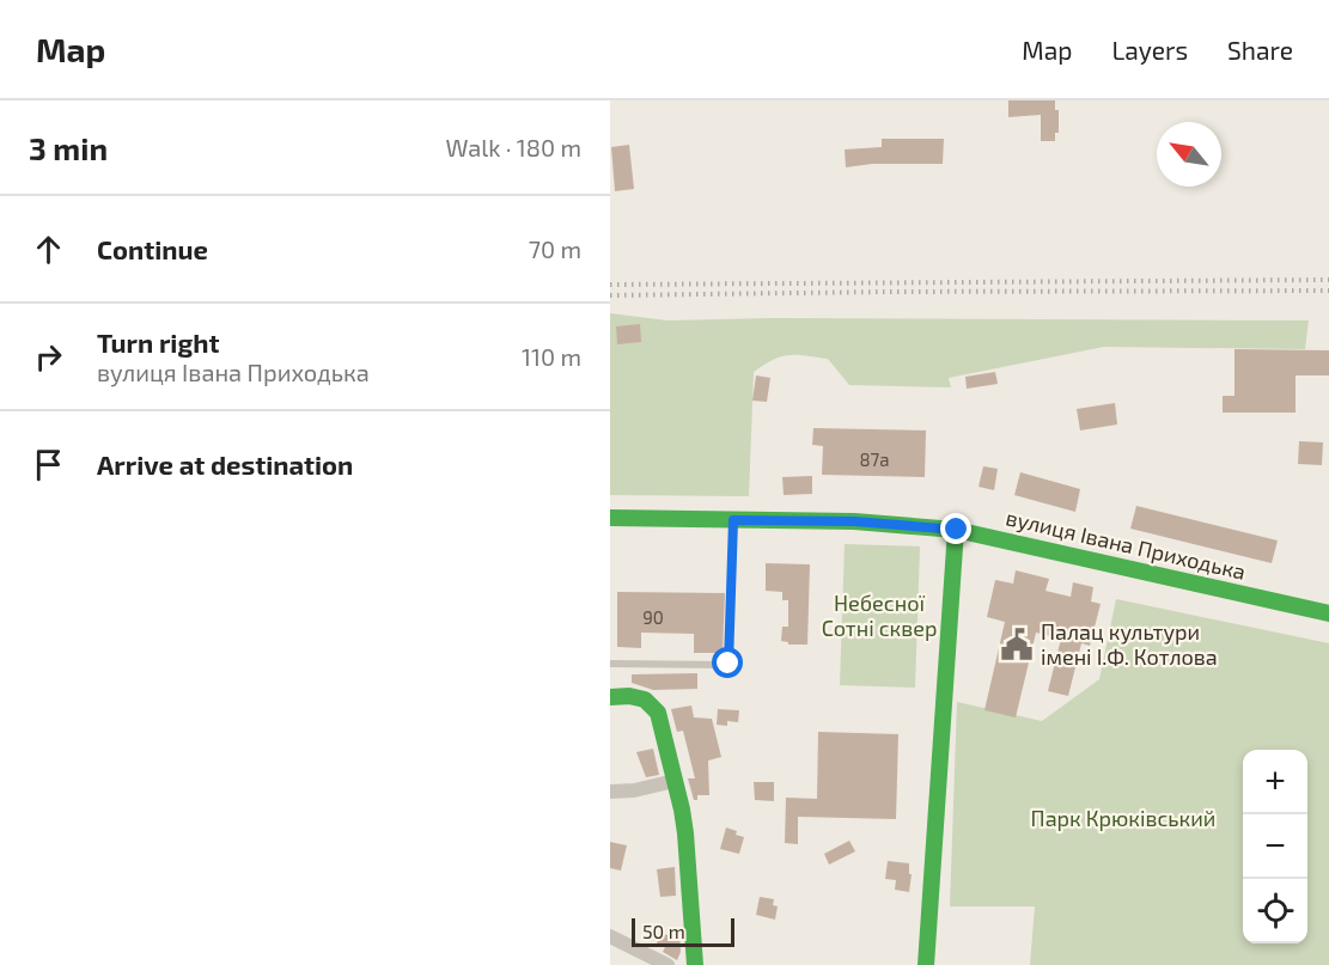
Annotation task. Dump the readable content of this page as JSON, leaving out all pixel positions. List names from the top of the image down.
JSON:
{
  "streets": {
    "street": ["вулиця Івана Приходька"]
  },
  "parks": ["Небесної Сотні сквер", "Парк Крюківський"],
  "places": {
    "public building": ["Палац культури імені І.Ф. Котлова"]
  },
  "house_numbers": ["87а", "90"],
  "scale_bar": "50 m",
  "north": "top left",
  "page": {
    "header": "Map",
    "nav": ["Map", "Layers", "Share"],
    "heading": ["3 min", "Walk · 180 m"],
    "list": [
      ["Continue", "70 m"],
      ["Turn right", "вулиця Івана Приходька", "110 m"],
      "Arrive at destination"
    ],
    "map_buttons": ["+", "−"],
    "scale": "50 m"
  }
}
